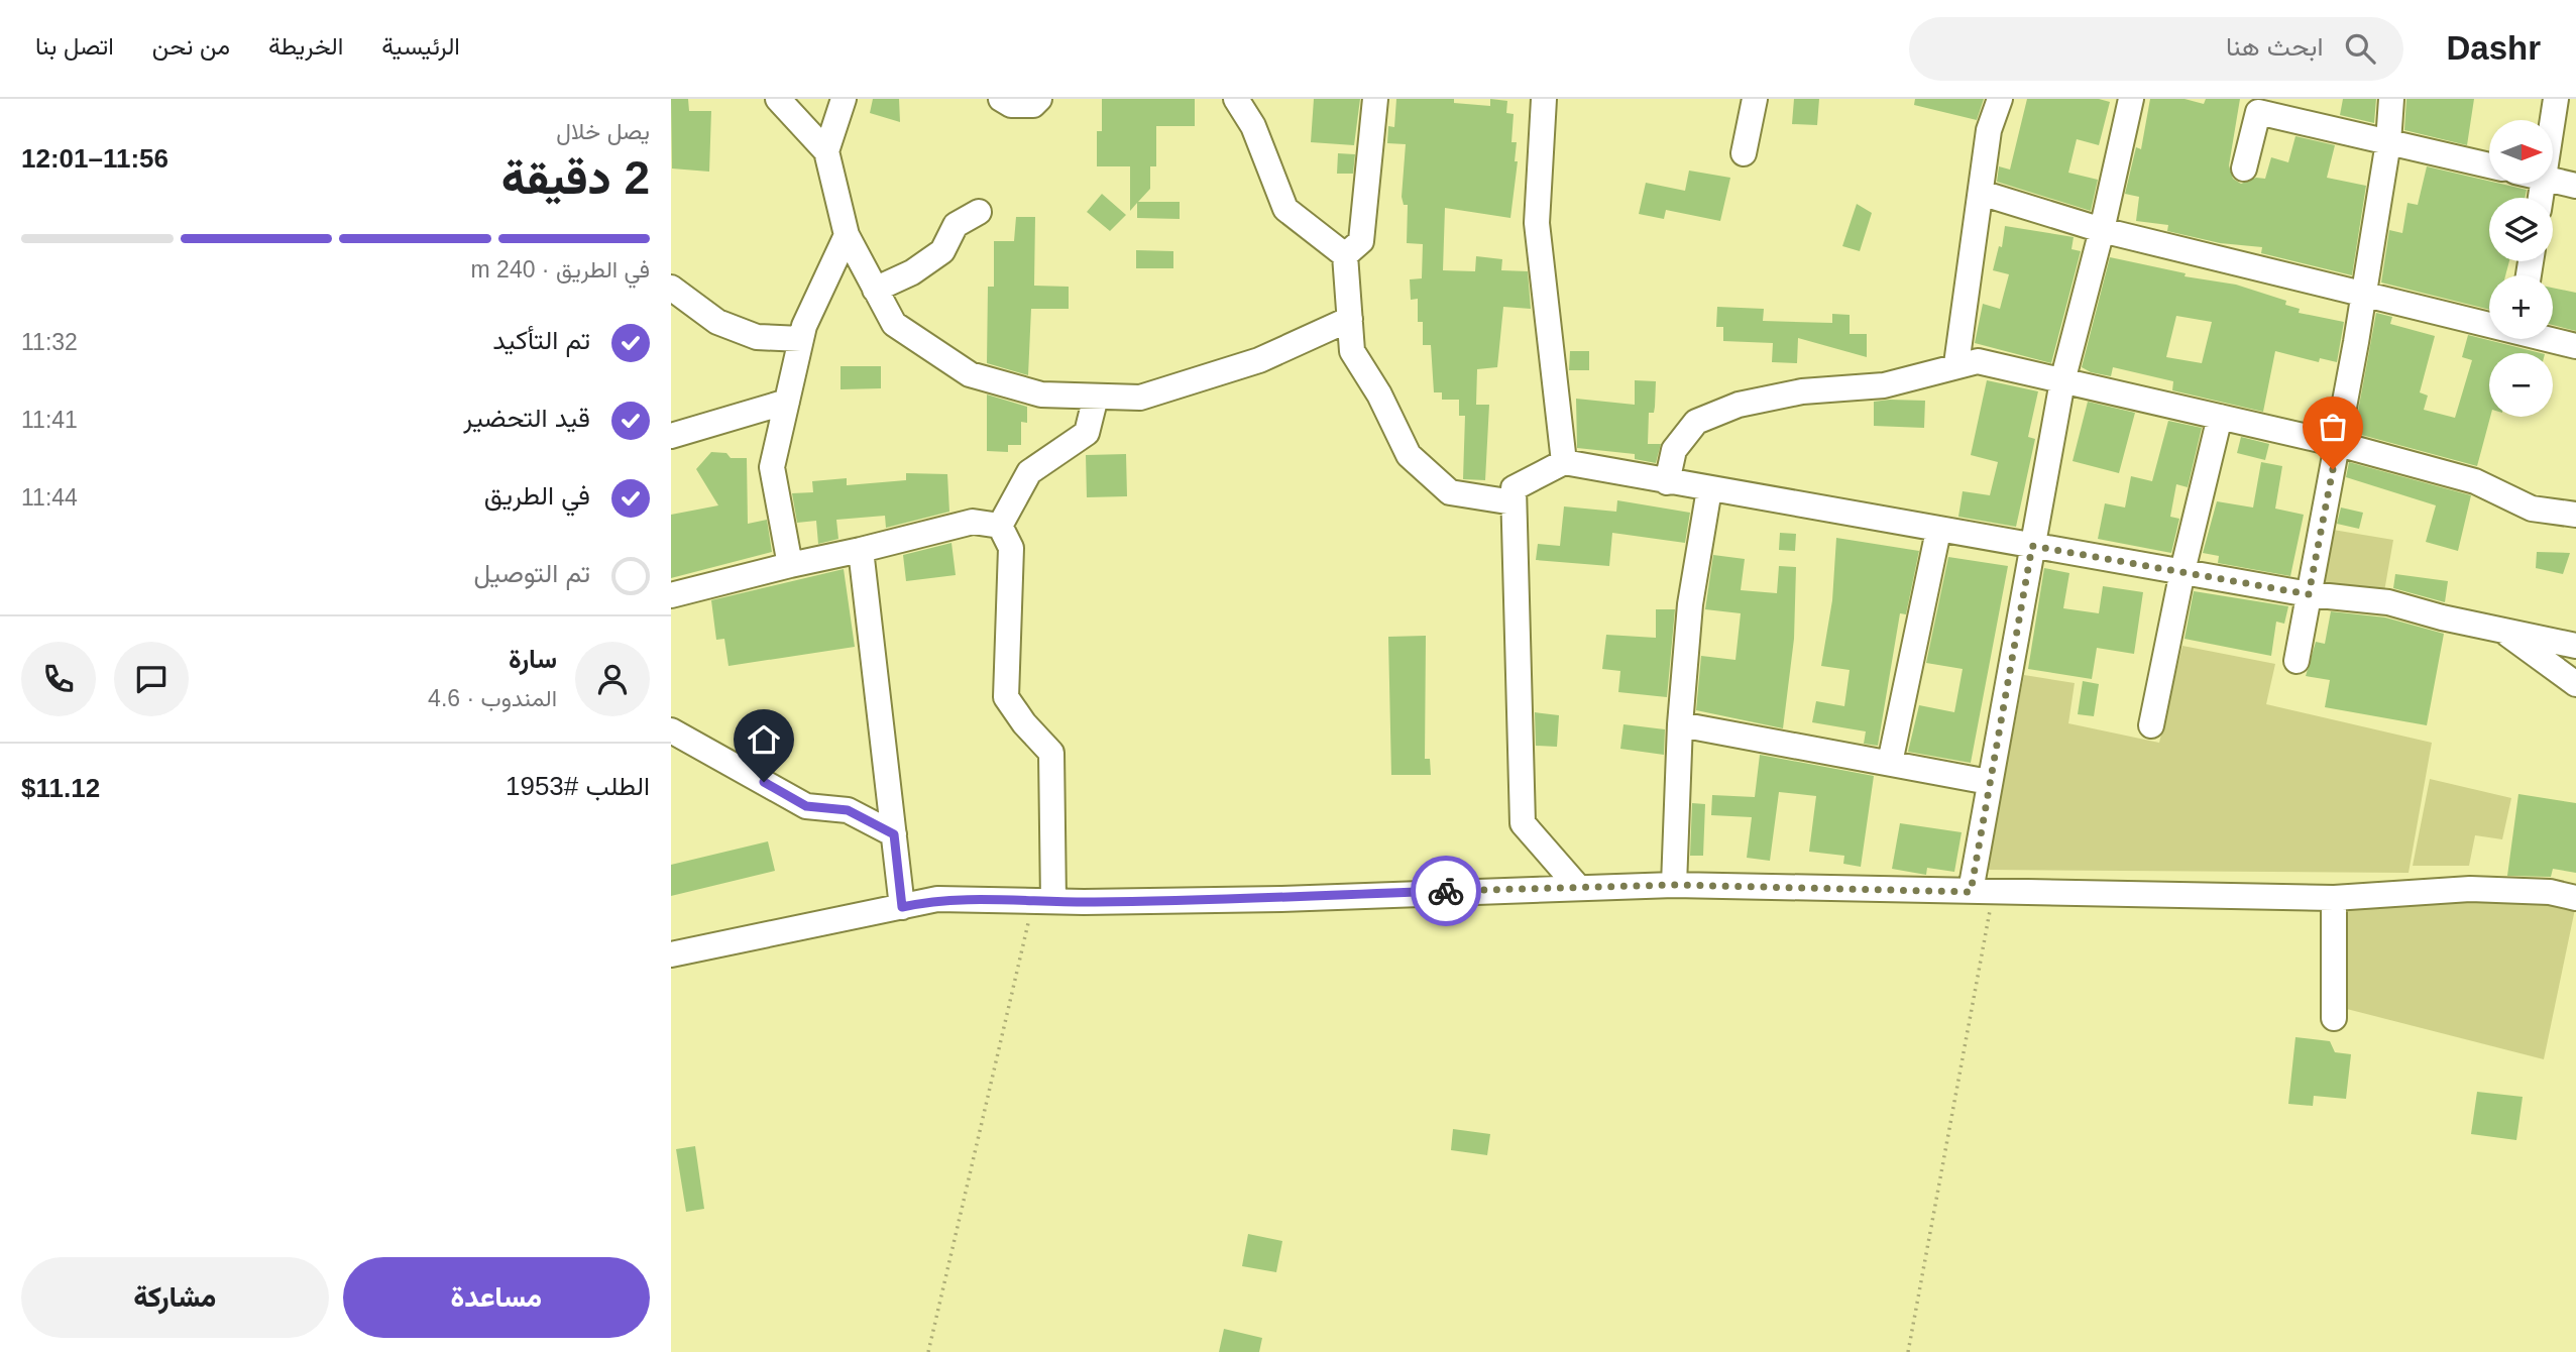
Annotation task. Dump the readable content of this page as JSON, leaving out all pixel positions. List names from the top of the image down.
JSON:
{
  "north": "right",
  "page": {
    "header": "Dashr",
    "search": "ابحث هنا",
    "nav": [
      "الرئيسية",
      "الخريطة",
      "من نحن",
      "اتصل بنا"
    ],
    "heading": ["2 دقيقة", "يصل خلال", "11:56–12:01"],
    "panel": [
      "سارة",
      "المندوب · 4.6",
      "الطلب #1953",
      "$11.12"
    ],
    "map_buttons": ["+", "−"],
    "bar": "في الطريق · 240 m",
    "list": [
      ["تم التأكيد", "11:32"],
      ["قيد التحضير", "11:41"],
      ["في الطريق", "11:44"],
      "تم التوصيل"
    ],
    "buttons": ["مساعدة", "مشاركة"]
  }
}
